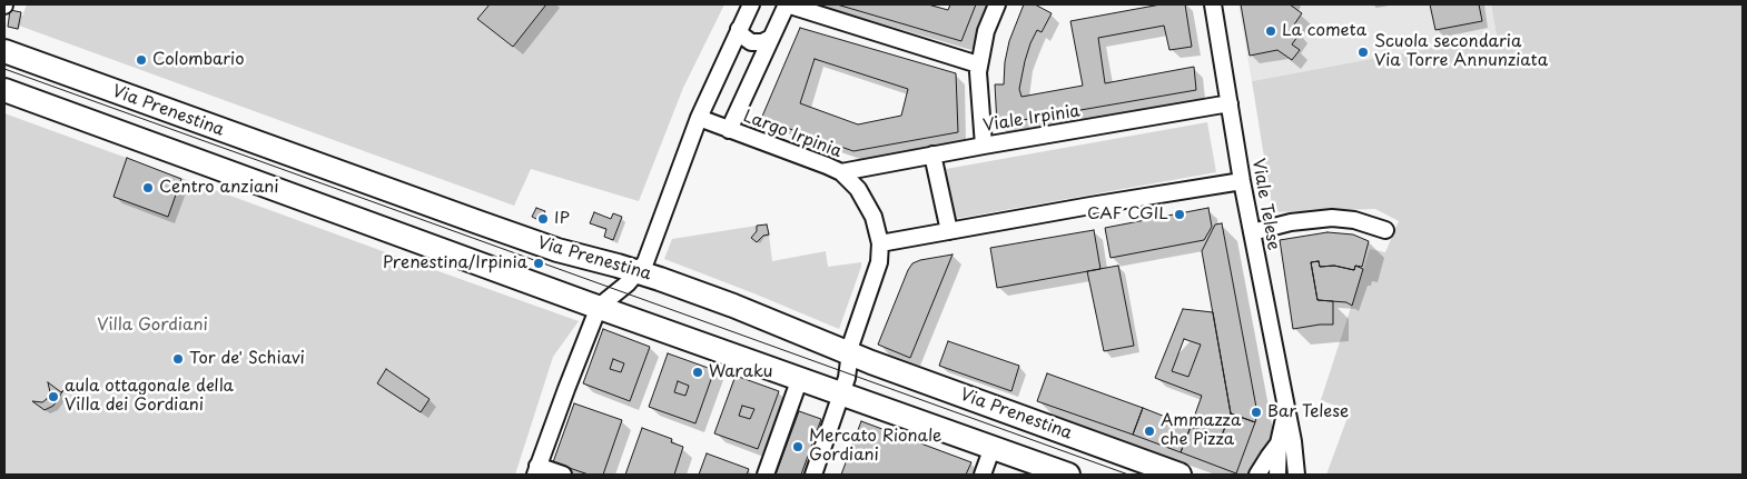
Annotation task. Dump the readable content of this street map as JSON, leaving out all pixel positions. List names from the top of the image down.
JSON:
{
  "streets": {
    "main road": ["Via Prenestina"],
    "street": ["Viale Irpinia", "Largo Irpinia", "Viale Telese"]
  },
  "crossings": [
    ["Via Prenestina", "Largo Irpinia"],
    ["Viale Irpinia", "Largo Irpinia"],
    ["Viale Irpinia", "Viale Telese"]
  ],
  "parks": ["Villa Gordiani"],
  "places": [
    "La cometa",
    "Scuola secondaria Via Torre Annunziata",
    "Colombario",
    "Centro anziani",
    "CAF CGIL",
    "IP",
    "Prenestina/Irpinia",
    "Tor de' Schiavi",
    "Waraku",
    "aula ottagonale della Villa dei Gordiani",
    "Bar Telese",
    "Ammazza che Pizza",
    "Mercato Rionale Gordiani"
  ]
}
